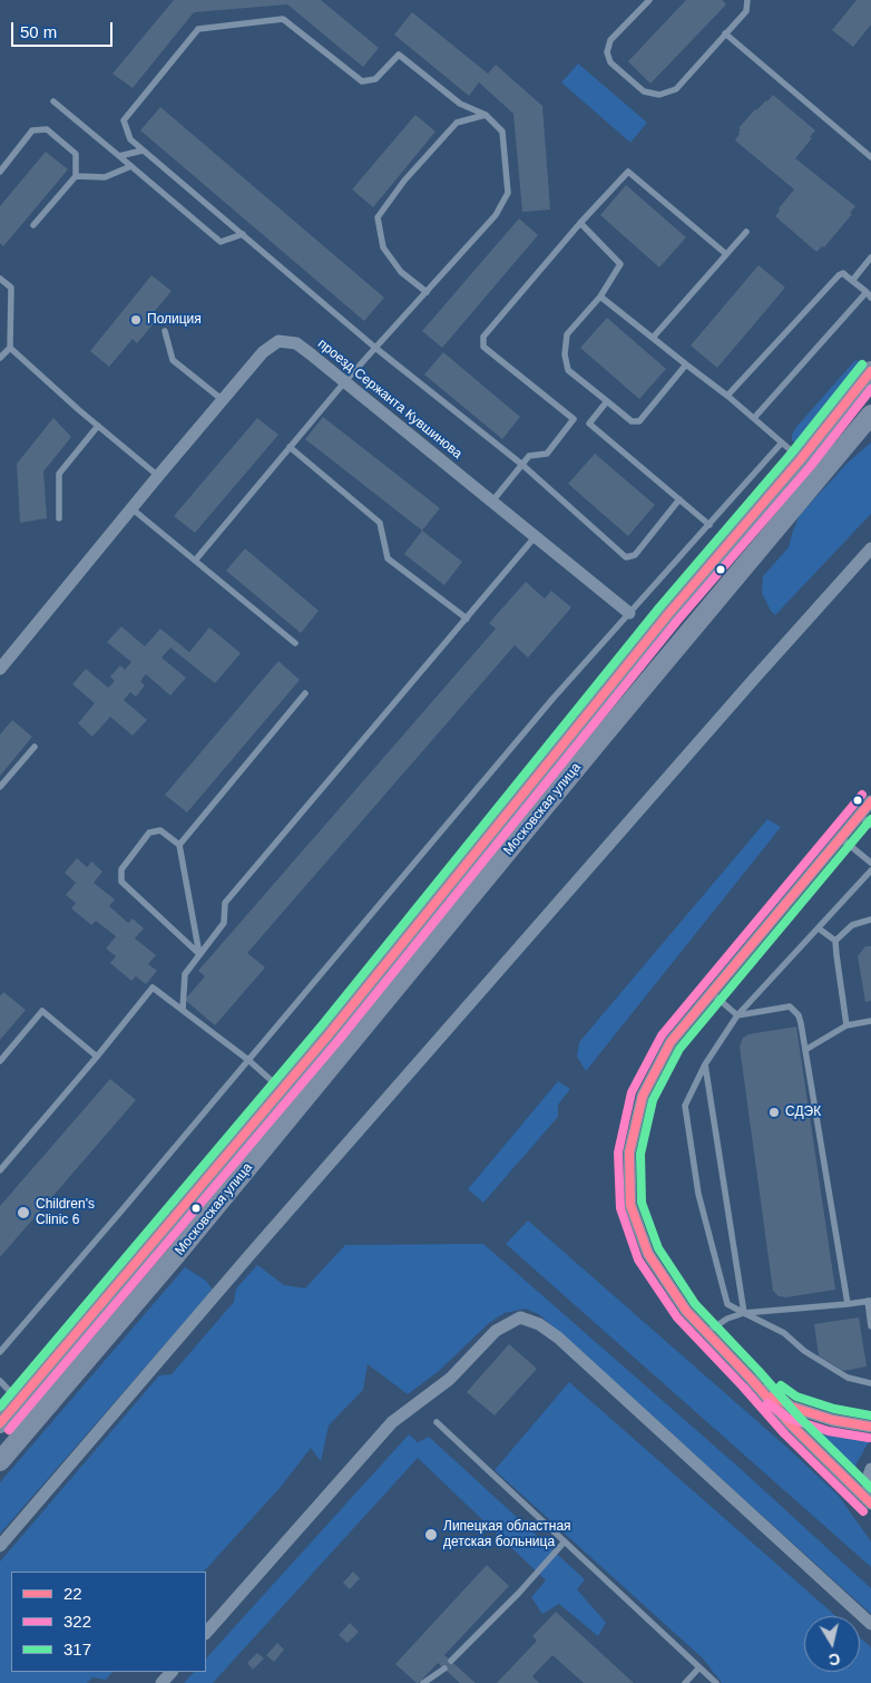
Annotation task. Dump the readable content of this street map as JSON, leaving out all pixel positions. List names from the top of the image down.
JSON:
{
  "streets": {
    "main road": ["Московская улица"],
    "street": ["проезд Сержанта Кувшинова"]
  },
  "places": [
    "Полиция",
    "СДЭК",
    "Children's Clinic 6",
    "Липецкая областная детская больница"
  ],
  "lines": ["transit line 317", "transit line 22", "transit line 322"],
  "legend": ["22", "322", "317"],
  "scale_bar": "50 m",
  "north": "bottom"
}
